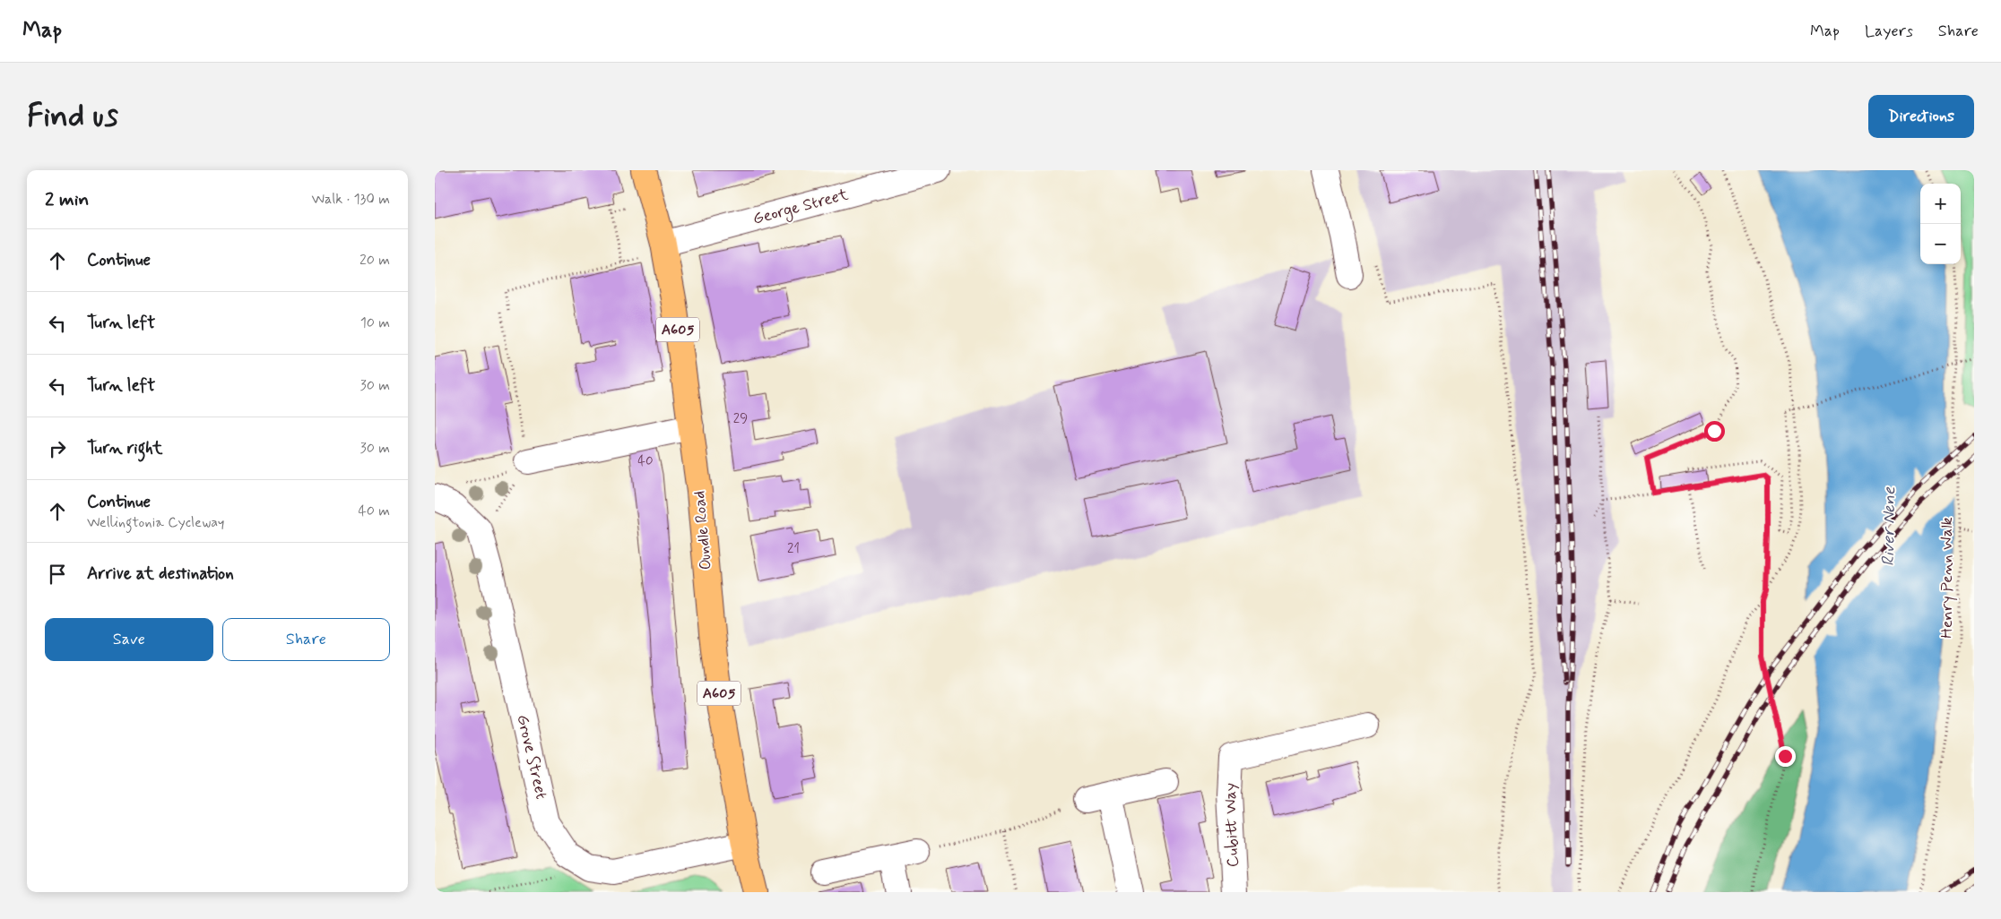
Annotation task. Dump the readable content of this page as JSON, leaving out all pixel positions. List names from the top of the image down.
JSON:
{
  "streets": {
    "main road": ["A605", "Oundle Road"],
    "street": ["George Street", "Grove Street", "Cubitt Way"],
    "path": ["Henry Penn Walk"]
  },
  "crossings": [
    ["George Street", "Oundle Road"],
    ["Oundle Road", "Grove Street"]
  ],
  "water": ["River Nene"],
  "house_numbers": ["29", "40", "21"],
  "page": {
    "header": "Map",
    "nav": ["Map", "Layers", "Share"],
    "buttons": [
      "Directions",
      ["Save", "Share"]
    ],
    "title": "Find us",
    "heading": ["2 min", "Walk · 130 m"],
    "map_buttons": ["+", "−"],
    "list": [
      ["Continue", "20 m"],
      ["Turn left", "10 m"],
      ["Turn left", "30 m"],
      ["Turn right", "30 m"],
      ["Continue", "Wellingtonia Cycleway", "40 m"],
      "Arrive at destination"
    ]
  }
}
